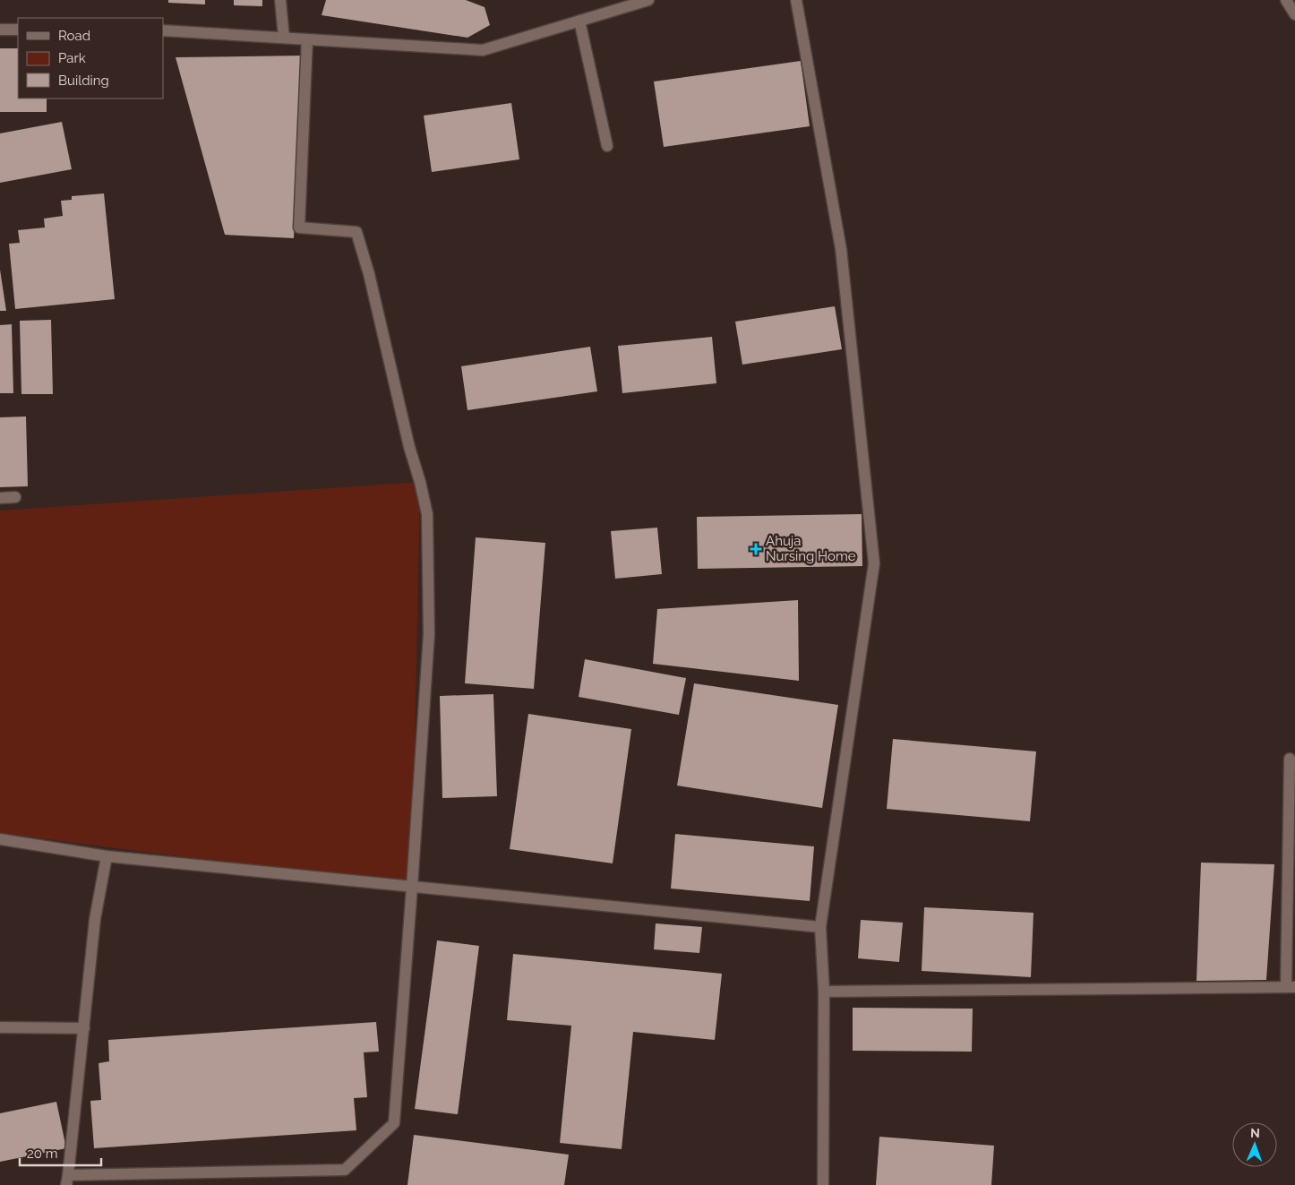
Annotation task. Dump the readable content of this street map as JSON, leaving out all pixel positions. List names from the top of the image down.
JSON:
{
  "places": {
    "health": ["Ahuja Nursing Home"]
  },
  "legend": ["Road", "Park", "Building"],
  "scale_bar": "20 m",
  "north": "top"
}
